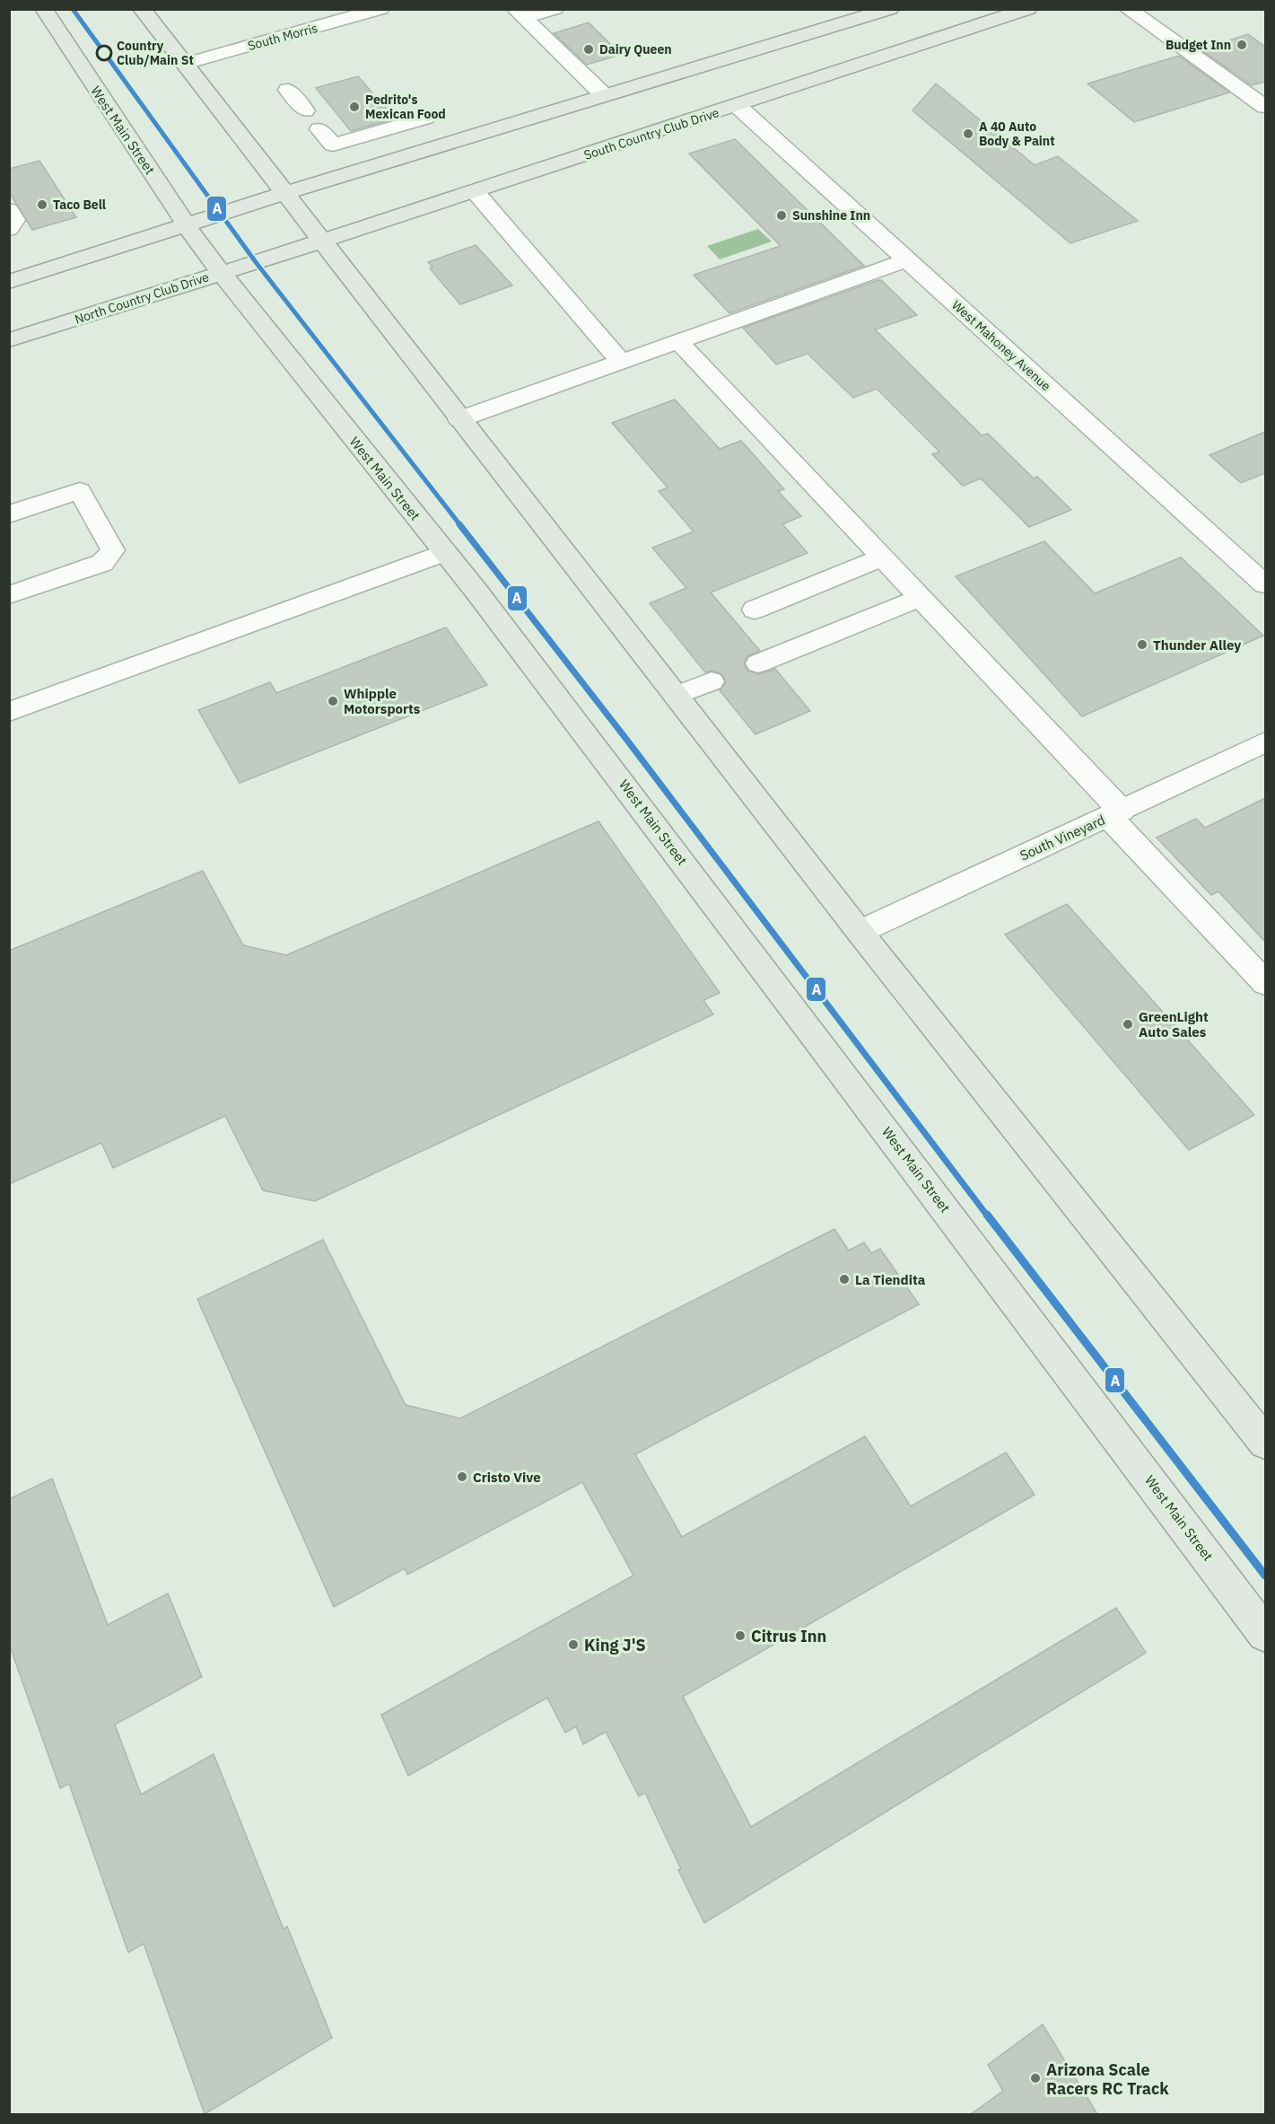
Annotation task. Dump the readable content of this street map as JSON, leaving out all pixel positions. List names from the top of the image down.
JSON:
{
  "streets": {
    "main road": ["West Main Street", "South Country Club Drive", "North Country Club Drive"],
    "street": ["South Morris", "West Mahoney Avenue", "South Vineyard"]
  },
  "crossings": [
    ["West Main Street", "North Country Club Drive"],
    ["South Country Club Drive", "North Country Club Drive"],
    ["South Country Club Drive", "West Mahoney Avenue"]
  ],
  "places": [
    "Budget Inn",
    "Dairy Queen",
    "Country Club/Main St",
    "Pedrito's Mexican Food",
    "A 40 Auto Body & Paint",
    "Taco Bell",
    "Sunshine Inn",
    "Thunder Alley",
    "Whipple Motorsports",
    "GreenLight Auto Sales",
    "La Tiendita",
    "Cristo Vive",
    "Citrus Inn",
    "King J'S",
    "Arizona Scale Racers RC Track"
  ],
  "lines": ["rail line A"]
}
